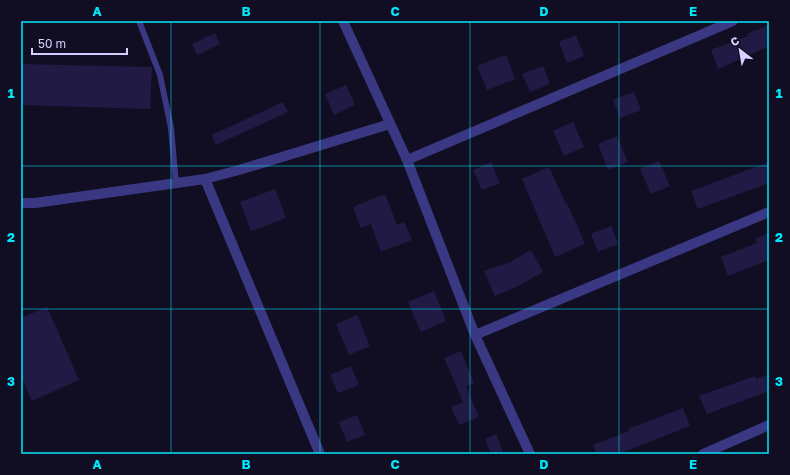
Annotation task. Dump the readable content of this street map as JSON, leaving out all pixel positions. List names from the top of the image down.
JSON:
{
  "scale_bar": "50 m",
  "north": "top left",
  "grid": {
    "columns": [
      "A",
      "B",
      "C",
      "D",
      "E"
    ],
    "rows": ["1", "2", "3"]
  }
}
